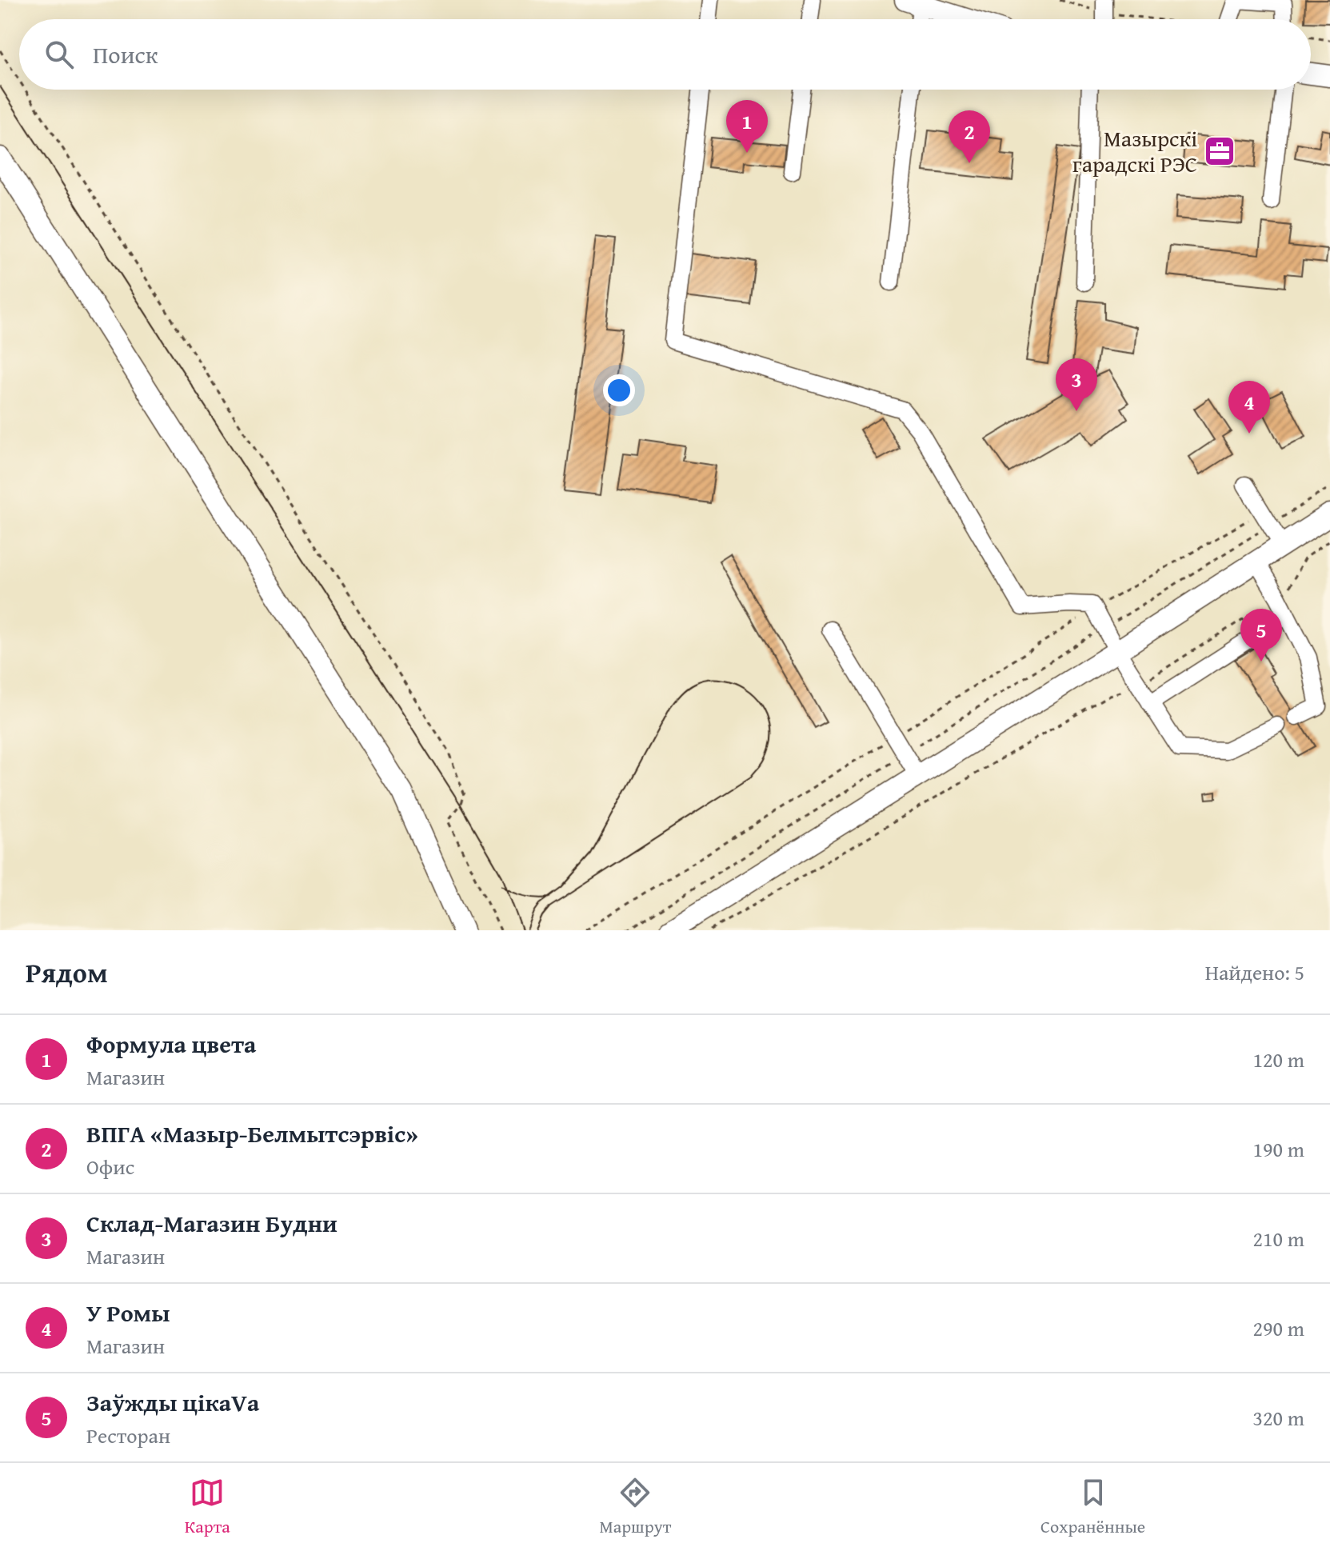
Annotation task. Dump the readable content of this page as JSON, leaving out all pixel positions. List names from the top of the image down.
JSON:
{
  "places": {
    "office": ["Мазырскі гарадскі РЭС"]
  },
  "page": {
    "search": "Поиск",
    "pins": [
      "1",
      "2",
      "3",
      "4",
      "5"
    ],
    "heading": ["Рядом", "Найдено: 5"],
    "list": [
      {
        "mark": "1",
        "name": "Формула цвета",
        "note": "Магазин",
        "value": "120 m"
      },
      {
        "mark": "2",
        "name": "ВПГА «Мазыр-Белмытсэрвіс»",
        "note": "Офис",
        "value": "190 m"
      },
      {
        "mark": "3",
        "name": "Склад-Магазин Будни",
        "note": "Магазин",
        "value": "210 m"
      },
      {
        "mark": "4",
        "name": "У Ромы",
        "note": "Магазин",
        "value": "290 m"
      },
      {
        "mark": "5",
        "name": "Заўжды цікаVа",
        "note": "Ресторан",
        "value": "320 m"
      }
    ],
    "nav": ["Карта", "Маршрут", "Сохранённые"]
  }
}
